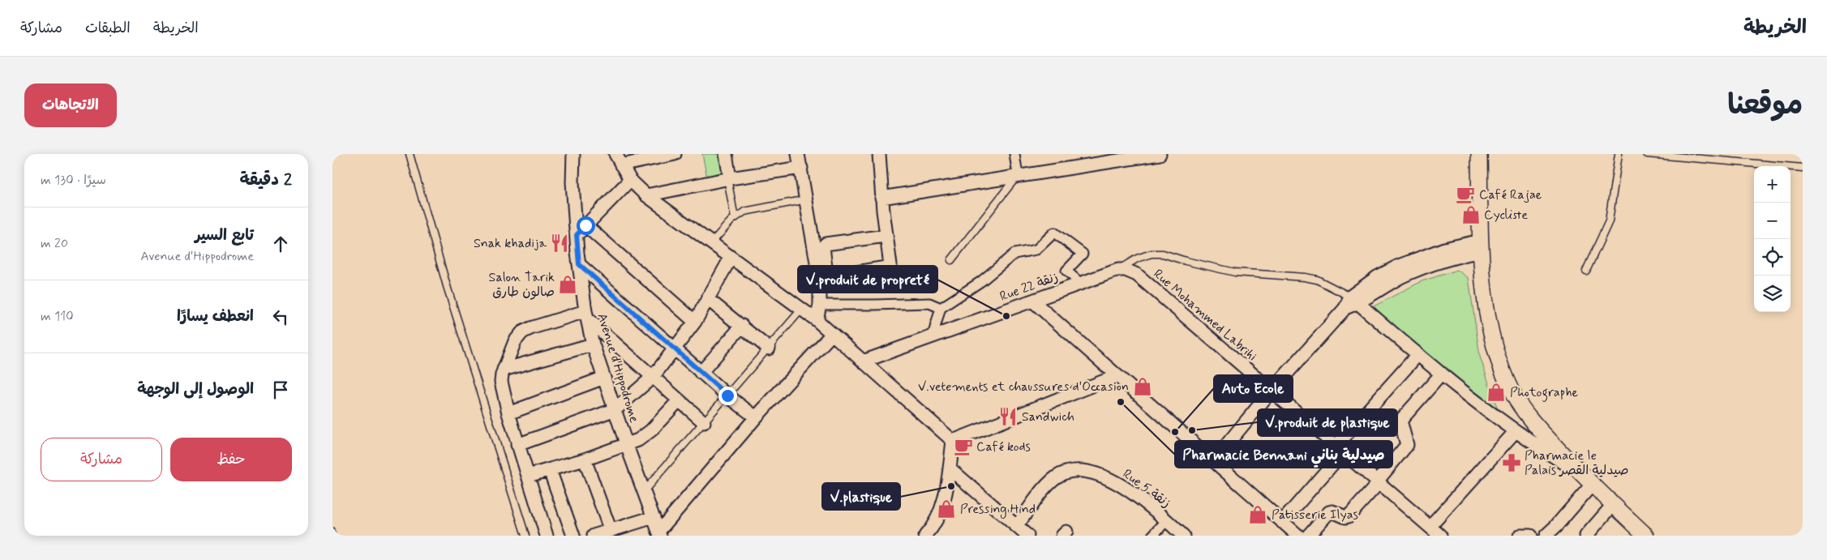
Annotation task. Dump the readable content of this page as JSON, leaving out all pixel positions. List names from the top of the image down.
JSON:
{
  "streets": {
    "street": [
      "Rue 22 زنقة",
      "Rue Mohammed Labrihi",
      "Avenue d'Hippodrome",
      "Rue 5 زنقة"
    ]
  },
  "crossings": [
    ["Rue 22 زنقة", "Rue Mohammed Labrihi"]
  ],
  "places": {
    "cafe": ["Café Rajae", "Café kods"],
    "shop": [
      "Cycliste",
      "Salon Tarik صالون طارق",
      "V.vetements et chaussures d'Occasion",
      "Photographe",
      "Pressing Hind",
      "Patisserie Ilyas"
    ],
    "restaurant": ["Snak khadija", "Sandwich"],
    "other": [
      "V.produit de propreté",
      "Pharmacie Bennani صيدلية بناني",
      "V.produit de plastique",
      "Auto Ecole",
      "V.plastique"
    ],
    "pharmacy": ["Pharmacie le Palais صيدلية القصر"]
  },
  "page": {
    "header": "الخريطة",
    "nav": ["الخريطة", "الطبقات", "مشاركة"],
    "title": "موقعنا",
    "buttons": [
      "الاتجاهات",
      ["حفظ", "مشاركة"]
    ],
    "heading": ["2 دقيقة", "سيرًا · 130 m"],
    "map_buttons": ["+", "−"],
    "list": [
      ["تابع السير", "Avenue d'Hippodrome", "20 m"],
      ["انعطف يسارًا", "110 m"],
      "الوصول إلى الوجهة"
    ]
  }
}
